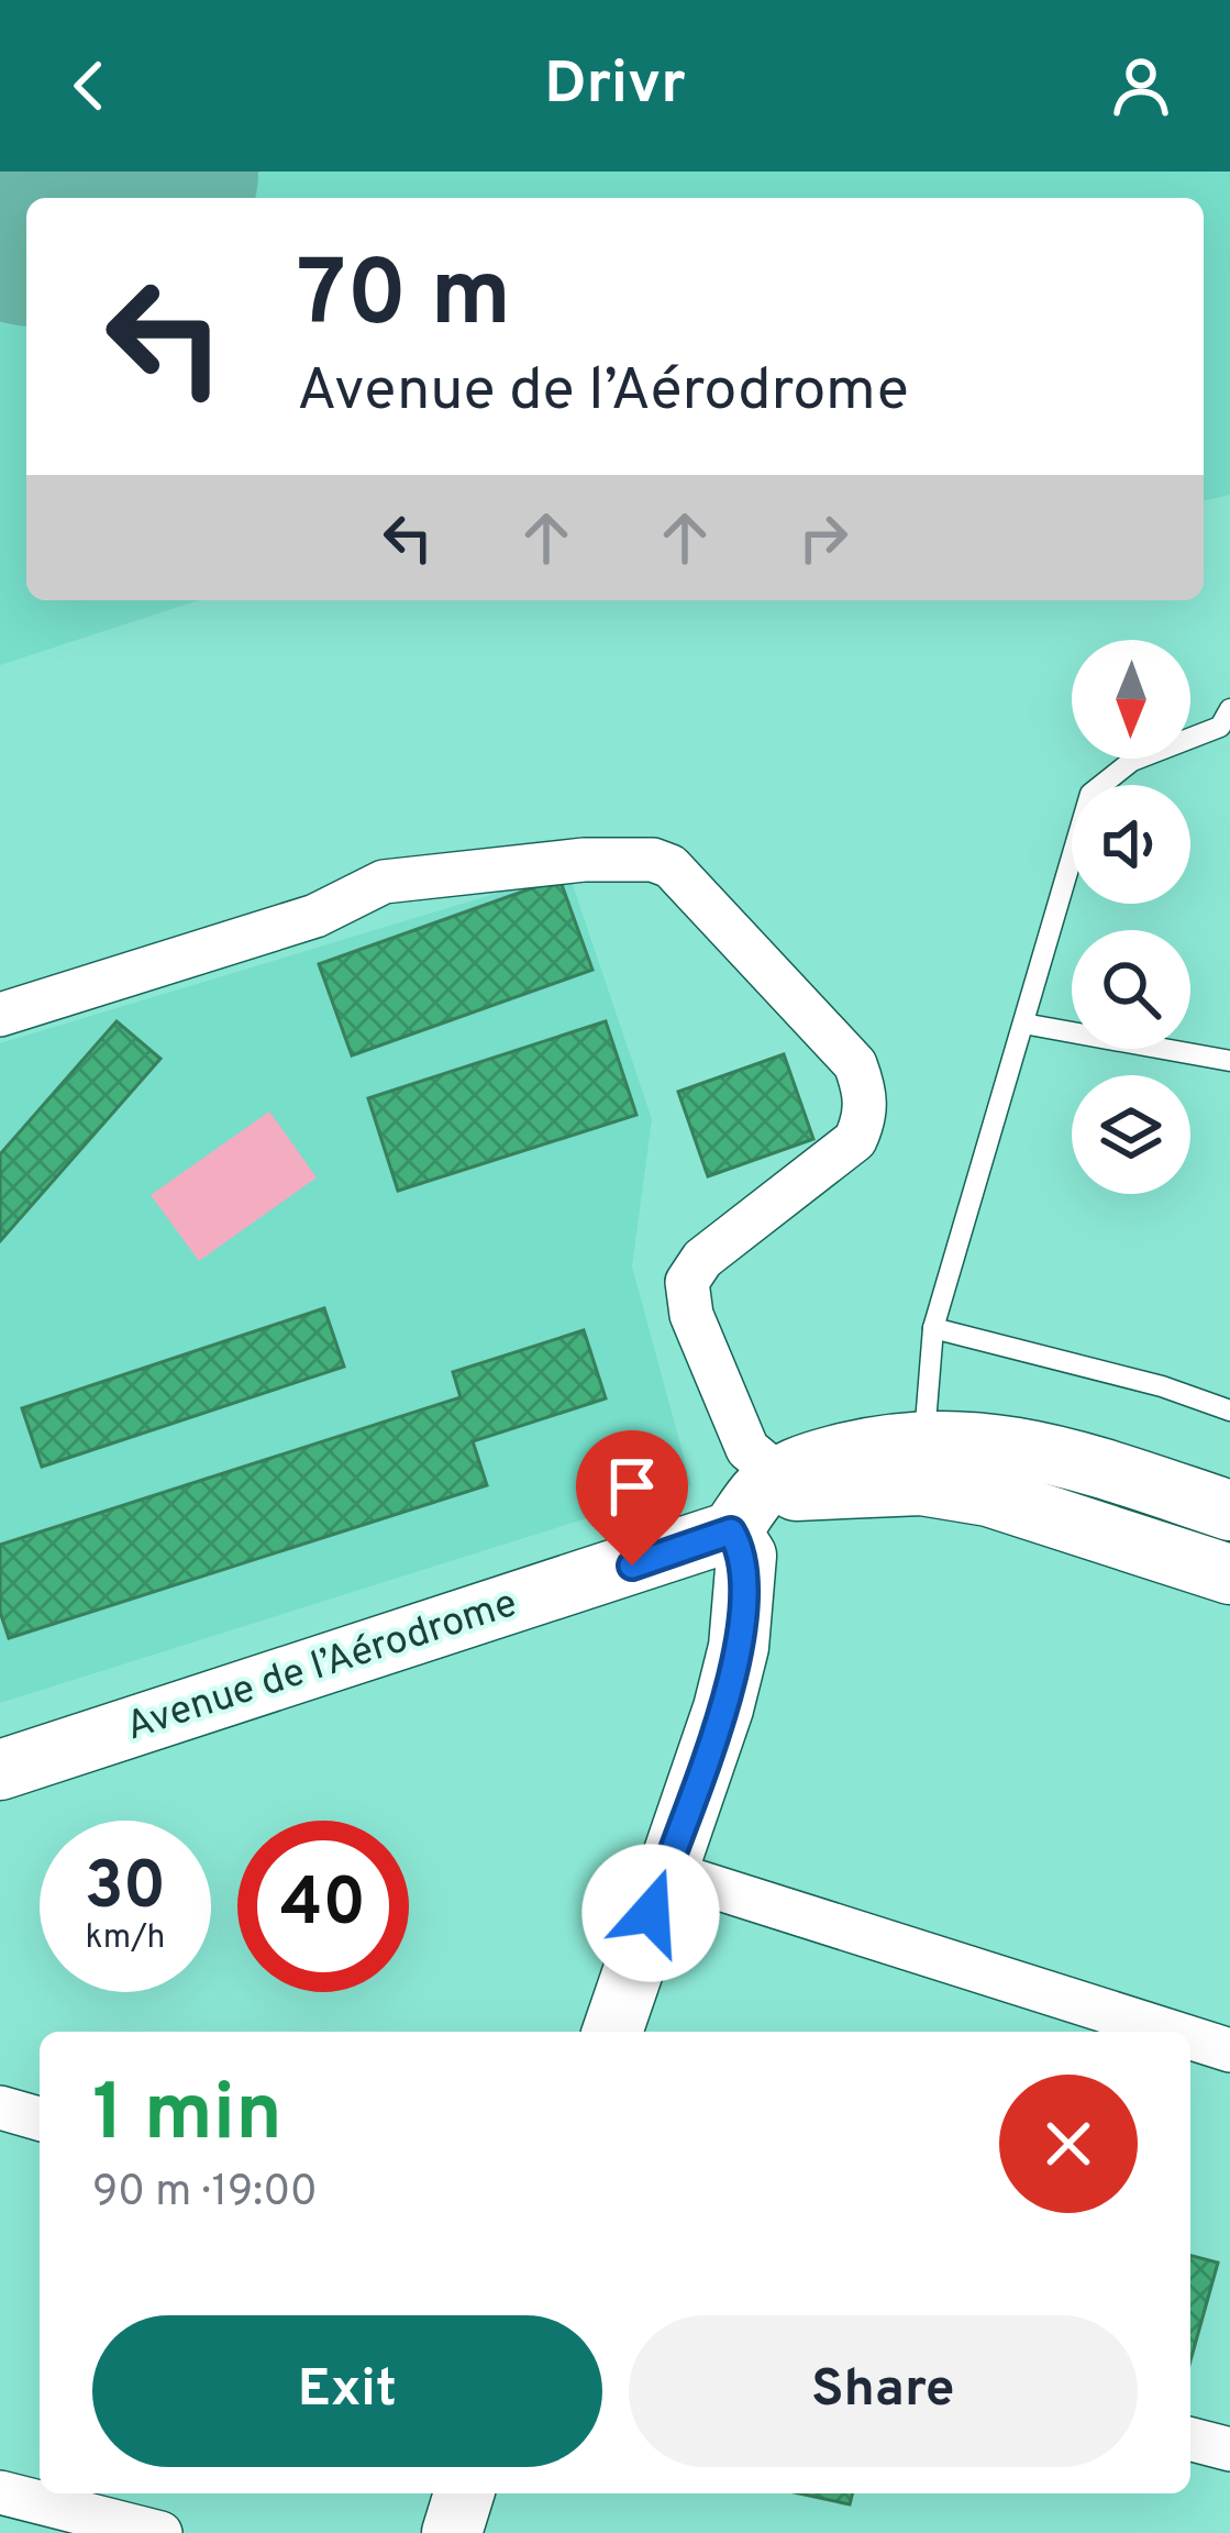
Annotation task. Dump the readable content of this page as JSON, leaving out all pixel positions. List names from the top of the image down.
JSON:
{
  "streets": {
    "main road": ["Avenue de l’Aérodrome"]
  },
  "north": "bottom",
  "page": {
    "header": "Drivr",
    "turn": ["70 m", "Avenue de l’Aérodrome"],
    "speed": "30 km/h",
    "limit": "40",
    "heading": ["1 min", "90 m · 19:00"],
    "buttons": ["Exit", "Share"]
  }
}
